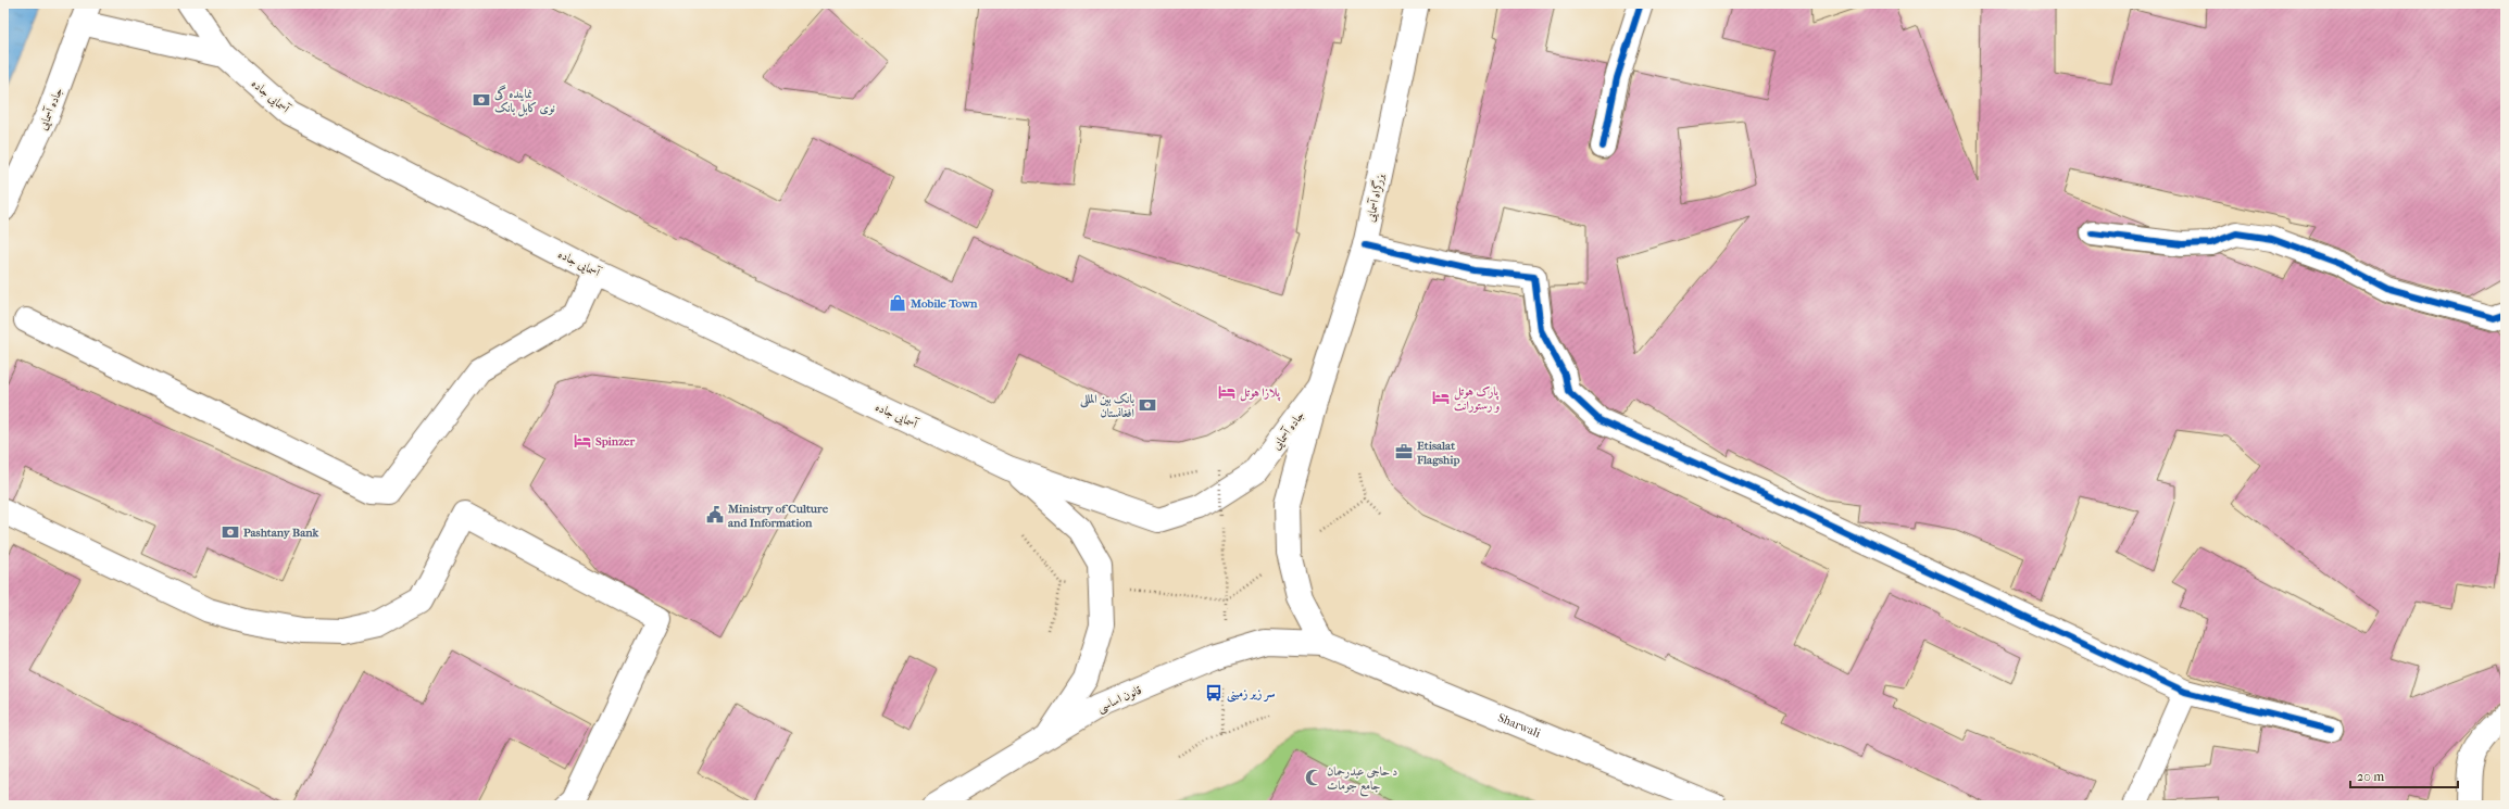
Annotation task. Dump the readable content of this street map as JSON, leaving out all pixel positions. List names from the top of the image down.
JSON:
{
  "streets": {
    "main road": [
      "آسمایی جاده",
      "جاده آسمایی",
      "بزرگراه آسمایی",
      "قانون اساسی",
      "Sharwali"
    ]
  },
  "crossings": [
    ["آسمایی جاده", "جاده آسمایی"],
    ["جاده آسمایی", "بزرگراه آسمایی"],
    ["جاده آسمایی", "قانون اساسی"],
    ["جاده آسمایی", "Sharwali"],
    ["قانون اساسی", "Sharwali"]
  ],
  "places": {
    "bank": ["نماینده گی نوی کابل بانک", "بانک بین المللی افغانستان", "Pashtany Bank"],
    "shop": ["Mobile Town"],
    "hotel": ["پلازا هوتل", "پارک هوتل و رستورانت", "Spinzer"],
    "office": ["Etisalat Flagship"],
    "public building": ["Ministry of Culture and Information"],
    "bus stop": ["سر زیر زمینی"],
    "mosque": ["د حاجي عبدرحمان جامع جومات"]
  },
  "scale_bar": "20 m"
}
